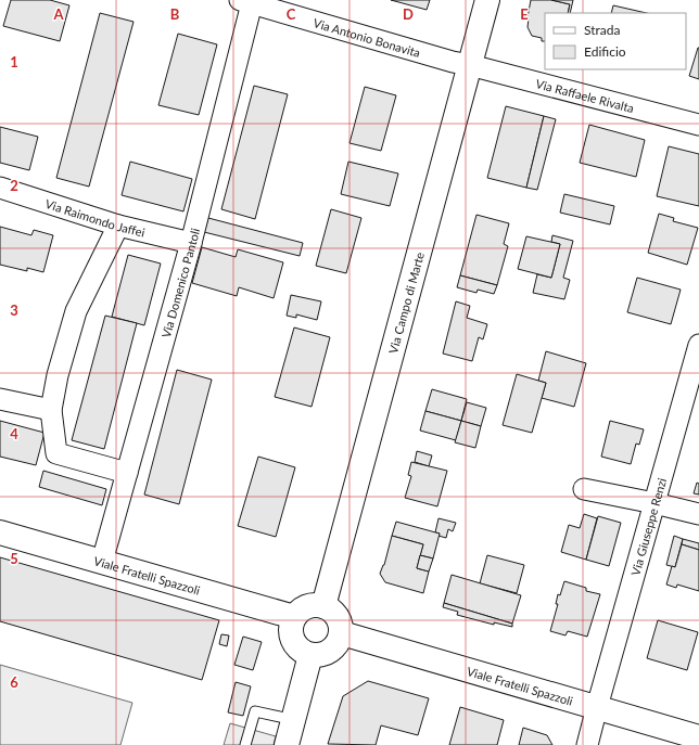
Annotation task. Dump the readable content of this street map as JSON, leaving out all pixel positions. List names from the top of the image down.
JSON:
{
  "streets": {
    "main road": ["Via Campo di Marte", "Viale Fratelli Spazzoli"],
    "street": [
      "Via Antonio Bonavita",
      "Via Raffaele Rivalta",
      "Via Raimondo Jaffei",
      "Via Domenico Pantoli",
      "Via Giuseppe Renzi"
    ]
  },
  "crossings": [
    ["Via Antonio Bonavita", "Via Raffaele Rivalta"],
    ["Via Antonio Bonavita", "Via Domenico Pantoli"],
    ["Via Antonio Bonavita", "Via Campo di Marte"],
    ["Via Raffaele Rivalta", "Via Campo di Marte"],
    ["Via Raimondo Jaffei", "Via Domenico Pantoli"],
    ["Via Domenico Pantoli", "Viale Fratelli Spazzoli"],
    ["Via Campo di Marte", "Viale Fratelli Spazzoli"],
    ["Via Giuseppe Renzi", "Viale Fratelli Spazzoli"]
  ],
  "legend": ["Strada", "Edificio"],
  "grid": {
    "columns": [
      "A",
      "B",
      "C",
      "D",
      "E"
    ],
    "rows": [
      "1",
      "2",
      "3",
      "4",
      "5",
      "6"
    ]
  }
}
